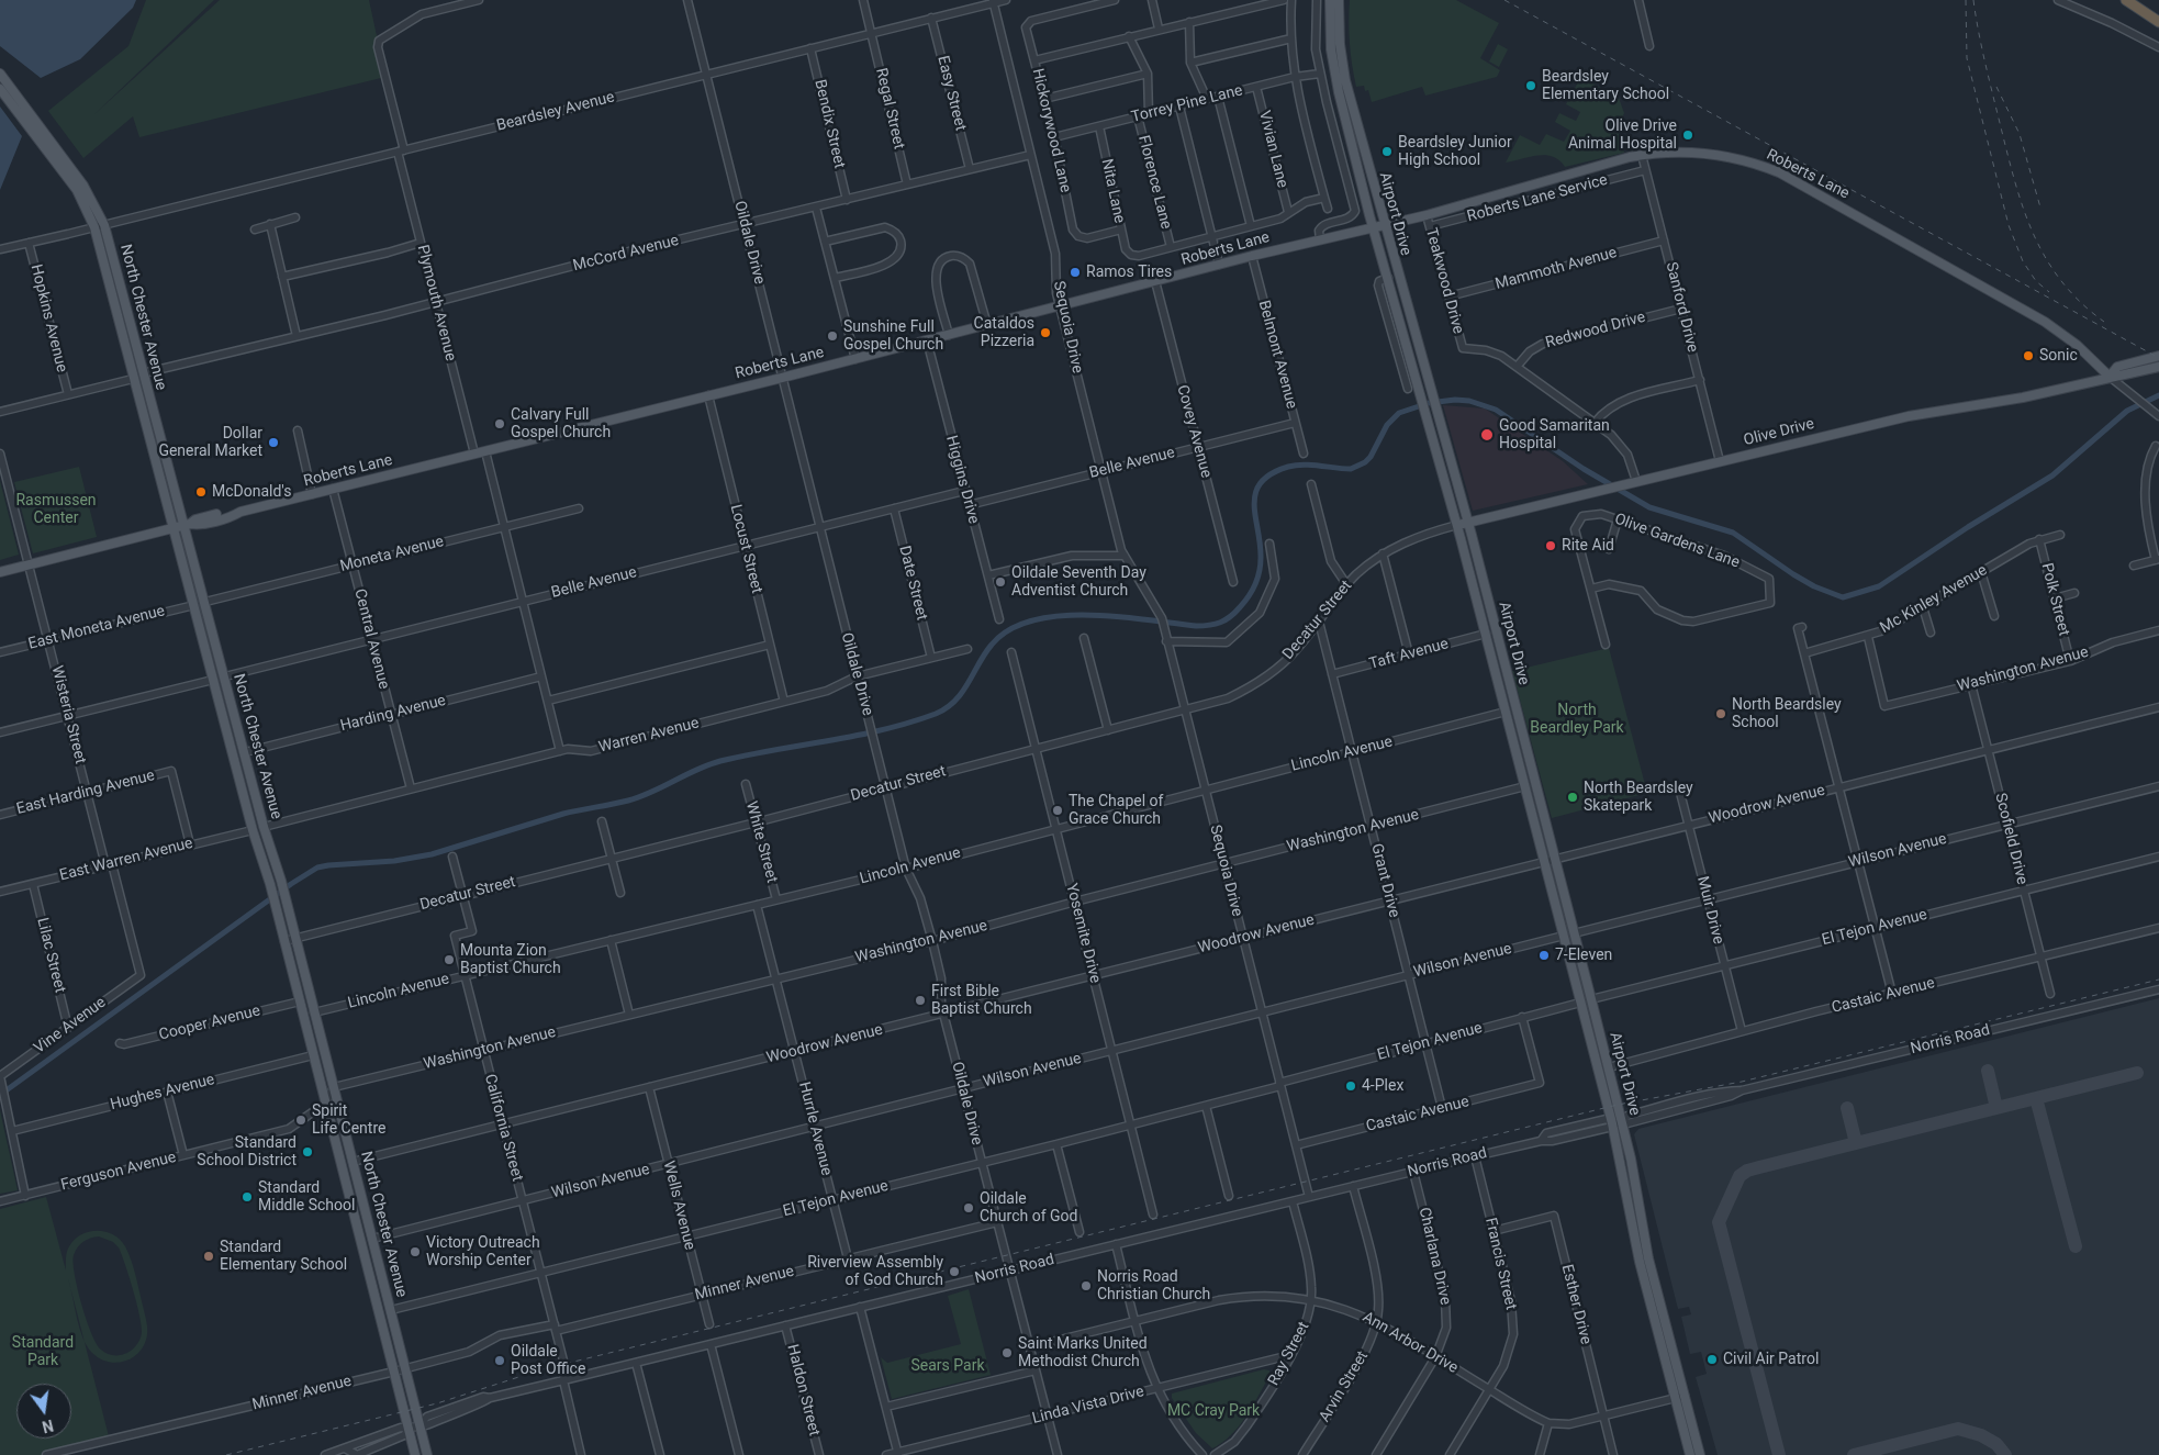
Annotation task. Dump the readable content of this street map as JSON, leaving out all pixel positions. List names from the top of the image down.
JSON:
{
  "streets": {
    "main road": [
      "Roberts Lane",
      "Airport Drive",
      "North Chester Avenue",
      "Olive Drive"
    ],
    "street": [
      "Easy Street",
      "Torrey Pine Lane",
      "Regal Street",
      "Beardsley Avenue",
      "Bendix Street",
      "Hickorywood Lane",
      "Vivian Lane",
      "Florence Lane",
      "Nita Lane",
      "Roberts Lane Service",
      "Oildale Drive",
      "McCord Avenue",
      "Mammoth Avenue",
      "Teakwood Drive",
      "Plymouth Avenue",
      "Sanford Drive",
      "Hopkins Avenue",
      "Sequoia Drive",
      "Redwood Drive",
      "Belmont Avenue",
      "Covey Avenue",
      "Belle Avenue",
      "Higgins Drive",
      "Olive Gardens Lane",
      "Locust Street",
      "Moneta Avenue",
      "Date Street",
      "Mc Kinley Avenue",
      "Polk Street",
      "Decatur Street",
      "East Moneta Avenue",
      "Central Avenue",
      "Taft Avenue",
      "Washington Avenue",
      "Harding Avenue",
      "Wisteria Street",
      "Warren Avenue",
      "Lincoln Avenue",
      "East Harding Avenue",
      "Woodrow Avenue",
      "Scofield Drive",
      "White Street",
      "Wilson Avenue",
      "East Warren Avenue",
      "Grant Drive",
      "Muir Drive",
      "El Tejon Avenue",
      "Yosemite Drive",
      "Lilac Street",
      "Castaic Avenue",
      "Cooper Avenue",
      "Vine Avenue",
      "Norris Road",
      "Hughes Avenue",
      "California Street",
      "Hurrle Avenue",
      "Ferguson Avenue",
      "Wells Avenue",
      "Charlana Drive",
      "Francis Street",
      "Minner Avenue",
      "Esther Drive",
      "Ann Arbor Drive",
      "Ray Street",
      "Arvin Street",
      "Haldon Street",
      "Linda Vista Drive"
    ]
  },
  "crossings": [
    ["Easy Street", "Beardsley Avenue"],
    ["Easy Street", "McCord Avenue"],
    ["Torrey Pine Lane", "Hickorywood Lane"],
    ["Torrey Pine Lane", "Vivian Lane"],
    ["Torrey Pine Lane", "Florence Lane"],
    ["Torrey Pine Lane", "Nita Lane"],
    ["Regal Street", "Beardsley Avenue"],
    ["Regal Street", "McCord Avenue"],
    ["Beardsley Avenue", "Bendix Street"],
    ["Beardsley Avenue", "Oildale Drive"],
    ["Beardsley Avenue", "Plymouth Avenue"],
    ["Beardsley Avenue", "North Chester Avenue"],
    ["Beardsley Avenue", "Hopkins Avenue"],
    ["Beardsley Avenue", "Sequoia Drive"],
    ["Bendix Street", "McCord Avenue"],
    ["Hickorywood Lane", "Nita Lane"],
    ["Roberts Lane", "Airport Drive"],
    ["Roberts Lane", "Oildale Drive"],
    ["Roberts Lane", "Teakwood Drive"],
    ["Roberts Lane", "Plymouth Avenue"],
    ["Roberts Lane", "Sanford Drive"],
    ["Roberts Lane", "North Chester Avenue"],
    ["Roberts Lane", "Sequoia Drive"],
    ["Roberts Lane", "Belmont Avenue"],
    ["Roberts Lane", "Covey Avenue"],
    ["Roberts Lane", "Olive Drive"],
    ["Roberts Lane", "Higgins Drive"],
    ["Roberts Lane", "Locust Street"],
    ["Roberts Lane", "Central Avenue"],
    ["Roberts Lane", "Wisteria Street"],
    ["Florence Lane", "Nita Lane"],
    ["Roberts Lane Service", "Teakwood Drive"],
    ["Roberts Lane Service", "Sanford Drive"],
    ["Airport Drive", "Olive Drive"],
    ["Airport Drive", "Decatur Street"],
    ["Airport Drive", "Taft Avenue"],
    ["Airport Drive", "Washington Avenue"],
    ["Airport Drive", "Lincoln Avenue"],
    ["Airport Drive", "Woodrow Avenue"],
    ["Airport Drive", "Wilson Avenue"],
    ["Airport Drive", "El Tejon Avenue"],
    ["Airport Drive", "Castaic Avenue"],
    ["Airport Drive", "Norris Road"],
    ["Oildale Drive", "McCord Avenue"],
    ["Oildale Drive", "Belle Avenue"],
    ["Oildale Drive", "Decatur Street"],
    ["Oildale Drive", "Washington Avenue"],
    ["Oildale Drive", "Warren Avenue"],
    ["Oildale Drive", "Lincoln Avenue"],
    ["Oildale Drive", "Woodrow Avenue"],
    ["Oildale Drive", "Wilson Avenue"],
    ["Oildale Drive", "El Tejon Avenue"],
    ["Oildale Drive", "Norris Road"],
    ["Oildale Drive", "Minner Avenue"],
    ["Oildale Drive", "Ann Arbor Drive"],
    ["Oildale Drive", "Linda Vista Drive"],
    ["McCord Avenue", "Plymouth Avenue"],
    ["McCord Avenue", "North Chester Avenue"],
    ["McCord Avenue", "Sequoia Drive"],
    ["Mammoth Avenue", "Teakwood Drive"],
    ["Mammoth Avenue", "Sanford Drive"],
    ["Teakwood Drive", "Redwood Drive"],
    ["Teakwood Drive", "Olive Drive"],
    ["Sanford Drive", "Redwood Drive"],
    ["Sanford Drive", "Olive Drive"],
    ["North Chester Avenue", "Belle Avenue"],
    ["North Chester Avenue", "Moneta Avenue"],
    ["North Chester Avenue", "Decatur Street"],
    ["North Chester Avenue", "East Moneta Avenue"],
    ["North Chester Avenue", "Washington Avenue"],
    ["North Chester Avenue", "Harding Avenue"],
    ["North Chester Avenue", "Warren Avenue"],
    ["North Chester Avenue", "Lincoln Avenue"],
    ["North Chester Avenue", "Woodrow Avenue"],
    ["North Chester Avenue", "Wilson Avenue"],
    ["North Chester Avenue", "East Warren Avenue"],
    ["North Chester Avenue", "El Tejon Avenue"],
    ["North Chester Avenue", "Cooper Avenue"],
    ["North Chester Avenue", "Norris Road"],
    ["North Chester Avenue", "Hughes Avenue"],
    ["North Chester Avenue", "Ferguson Avenue"],
    ["North Chester Avenue", "Minner Avenue"],
    ["Sequoia Drive", "Belle Avenue"],
    ["Sequoia Drive", "Decatur Street"],
    ["Sequoia Drive", "Washington Avenue"],
    ["Sequoia Drive", "Lincoln Avenue"],
    ["Sequoia Drive", "Woodrow Avenue"],
    ["Sequoia Drive", "Wilson Avenue"],
    ["Sequoia Drive", "El Tejon Avenue"],
    ["Sequoia Drive", "Castaic Avenue"],
    ["Sequoia Drive", "Norris Road"],
    ["Belmont Avenue", "Belle Avenue"],
    ["Covey Avenue", "Belle Avenue"],
    ["Olive Drive", "Decatur Street"],
    ["Belle Avenue", "Higgins Drive"],
    ["Belle Avenue", "Locust Street"],
    ["Belle Avenue", "Date Street"],
    ["Belle Avenue", "Central Avenue"],
    ["Locust Street", "Warren Avenue"],
    ["Moneta Avenue", "Central Avenue"],
    ["Date Street", "Warren Avenue"],
    ["Mc Kinley Avenue", "Polk Street"],
    ["Mc Kinley Avenue", "Washington Avenue"],
    ["Polk Street", "Washington Avenue"],
    ["Decatur Street", "White Street"],
    ["Decatur Street", "Grant Drive"],
    ["Decatur Street", "Yosemite Drive"],
    ["Decatur Street", "California Street"],
    ["East Moneta Avenue", "Wisteria Street"],
    ["Central Avenue", "Harding Avenue"],
    ["Central Avenue", "Warren Avenue"],
    ["Taft Avenue", "Grant Drive"],
    ["Washington Avenue", "Scofield Drive"],
    ["Washington Avenue", "Grant Drive"],
    ["Washington Avenue", "Yosemite Drive"],
    ["Washington Avenue", "California Street"],
    ["Washington Avenue", "Hurrle Avenue"],
    ["Wisteria Street", "East Harding Avenue"],
    ["Wisteria Street", "East Warren Avenue"],
    ["Wisteria Street", "Vine Avenue"],
    ["Lincoln Avenue", "White Street"],
    ["Lincoln Avenue", "Grant Drive"],
    ["Lincoln Avenue", "Yosemite Drive"],
    ["Lincoln Avenue", "California Street"],
    ["Lincoln Avenue", "Hurrle Avenue"],
    ["East Harding Avenue", "East Warren Avenue"],
    ["Woodrow Avenue", "Scofield Drive"],
    ["Woodrow Avenue", "Grant Drive"],
    ["Woodrow Avenue", "Muir Drive"],
    ["Woodrow Avenue", "Yosemite Drive"],
    ["Woodrow Avenue", "California Street"],
    ["Woodrow Avenue", "Hurrle Avenue"],
    ["Woodrow Avenue", "Wells Avenue"],
    ["Scofield Drive", "Wilson Avenue"],
    ["Scofield Drive", "El Tejon Avenue"],
    ["Scofield Drive", "Castaic Avenue"],
    ["Wilson Avenue", "Grant Drive"],
    ["Wilson Avenue", "Muir Drive"],
    ["Wilson Avenue", "Yosemite Drive"],
    ["Wilson Avenue", "California Street"],
    ["Wilson Avenue", "Hurrle Avenue"],
    ["Wilson Avenue", "Wells Avenue"],
    ["East Warren Avenue", "Lilac Street"],
    ["Grant Drive", "El Tejon Avenue"],
    ["Grant Drive", "Castaic Avenue"],
    ["Muir Drive", "El Tejon Avenue"],
    ["Muir Drive", "Castaic Avenue"],
    ["El Tejon Avenue", "Yosemite Drive"],
    ["El Tejon Avenue", "Castaic Avenue"],
    ["El Tejon Avenue", "California Street"],
    ["El Tejon Avenue", "Hurrle Avenue"],
    ["El Tejon Avenue", "Wells Avenue"],
    ["Lilac Street", "Vine Avenue"],
    ["Norris Road", "California Street"],
    ["Norris Road", "Charlana Drive"],
    ["Norris Road", "Francis Street"],
    ["Norris Road", "Ray Street"],
    ["Norris Road", "Arvin Street"],
    ["Norris Road", "Haldon Street"],
    ["California Street", "Minner Avenue"],
    ["Hurrle Avenue", "Minner Avenue"],
    ["Wells Avenue", "Minner Avenue"],
    ["Charlana Drive", "Ann Arbor Drive"],
    ["Francis Street", "Esther Drive"],
    ["Francis Street", "Ann Arbor Drive"],
    ["Ann Arbor Drive", "Ray Street"],
    ["Ann Arbor Drive", "Arvin Street"],
    ["Ray Street", "Linda Vista Drive"]
  ],
  "parks": [
    "Rasmussen Center",
    "North Beardley Park",
    "Standard Park",
    "Sears Park",
    "MC Cray Park"
  ],
  "places": [
    "Beardsley Elementary School",
    "Olive Drive Animal Hospital",
    "Beardsley Junior High School",
    "Ramos Tires",
    "Cataldos Pizzeria",
    "Sunshine Full Gospel Church",
    "Sonic",
    "Calvary Full Gospel Church",
    "Good Samaritan Hospital",
    "Dollar General Market",
    "McDonald's",
    "Rite Aid",
    "Oildale Seventh Day Adventist Church",
    "North Beardsley School",
    "North Beardsley Skatepark",
    "The Chapel of Grace Church",
    "7-Eleven",
    "Mounta Zion Baptist Church",
    "First Bible Baptist Church",
    "4-Plex",
    "Spirit Life Centre",
    "Standard School District",
    "Standard Middle School",
    "Oildale Church of God",
    "Victory Outreach Worship Center",
    "Standard Elementary School",
    "Riverview Assembly of God Church",
    "Norris Road Christian Church",
    "Saint Marks United Methodist Church",
    "Civil Air Patrol",
    "Oildale Post Office"
  ],
  "north": "bottom"
}
